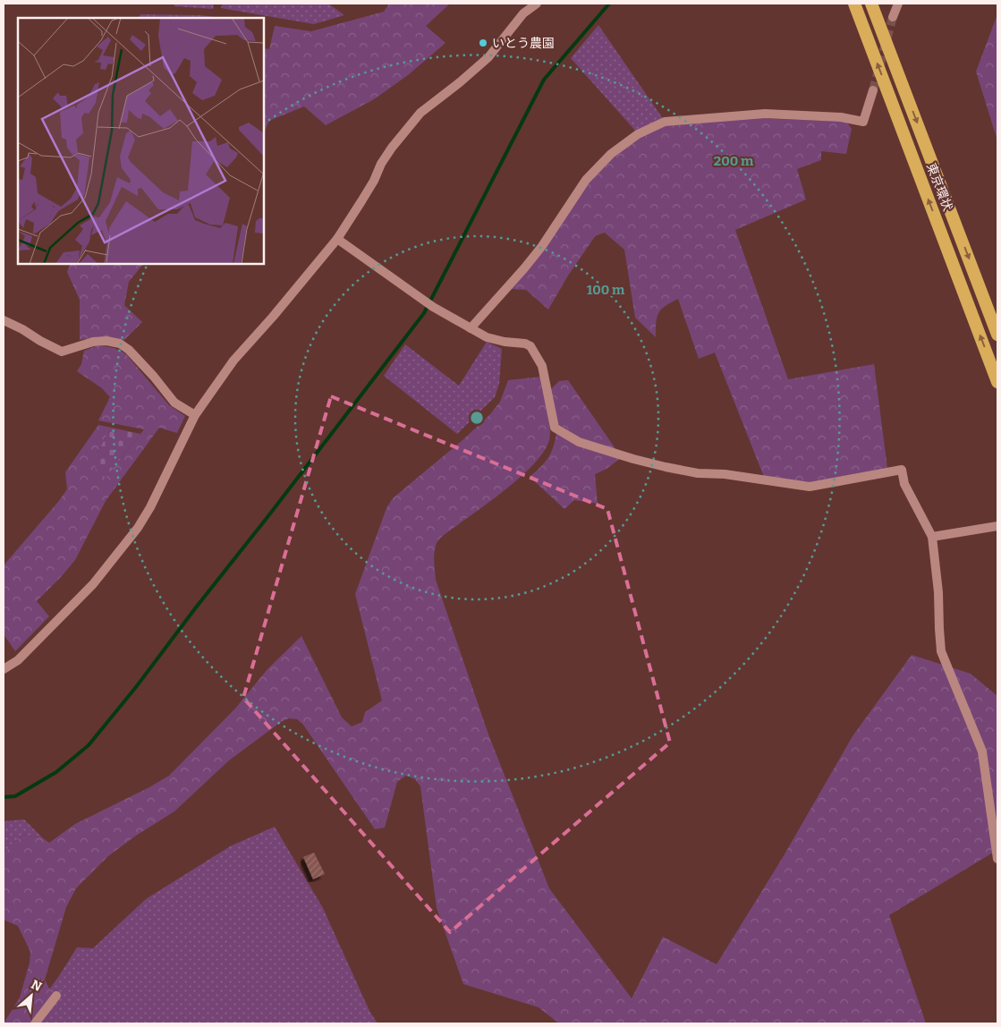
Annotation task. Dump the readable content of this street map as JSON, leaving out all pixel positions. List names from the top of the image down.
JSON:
{
  "streets": {
    "highway": ["東京環状"]
  },
  "places": ["いとう農園"],
  "north": "top right",
  "rings": ["200 m", "100 m"]
}
